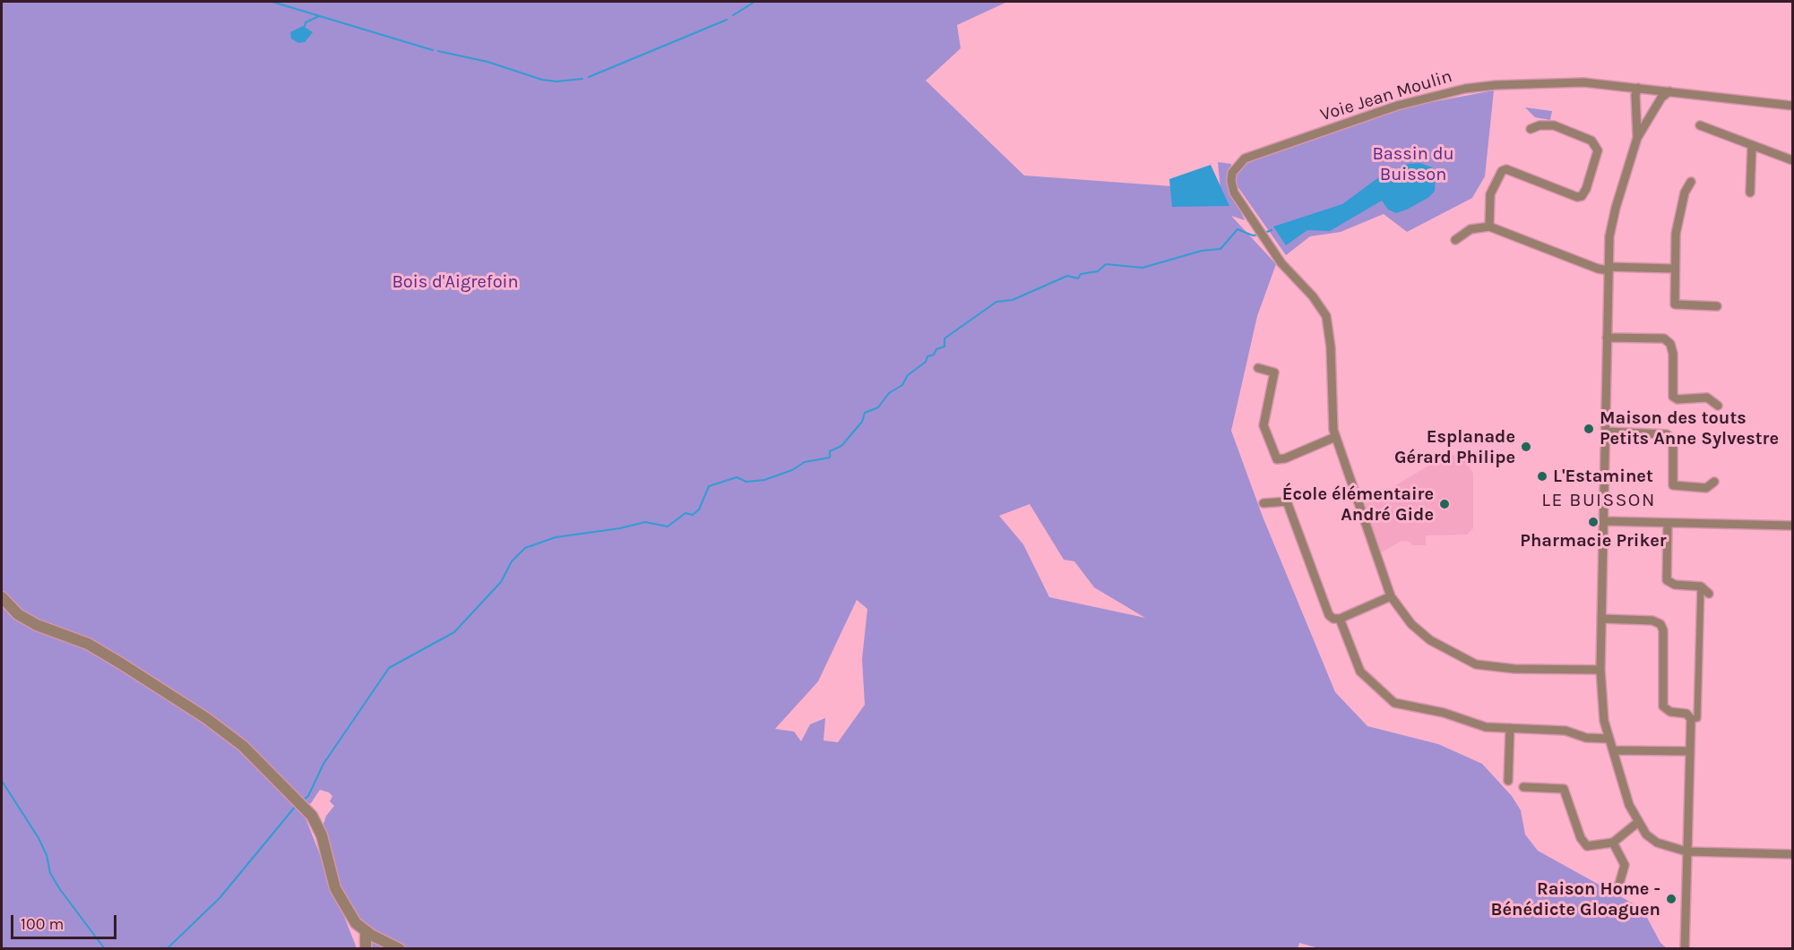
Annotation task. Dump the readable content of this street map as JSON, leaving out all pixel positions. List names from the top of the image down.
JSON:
{
  "streets": {
    "street": ["Voie Jean Moulin"]
  },
  "districts": ["LE BUISSON"],
  "parks": ["Bassin du Buisson", "Bois d'Aigrefoin"],
  "places": [
    "Maison des touts Petits Anne Sylvestre",
    "Esplanade Gérard Philipe",
    "L'Estaminet",
    "École élémentaire André Gide",
    "Pharmacie Priker",
    "Raison Home - Bénédicte Gloaguen"
  ],
  "scale_bar": "100 m"
}
